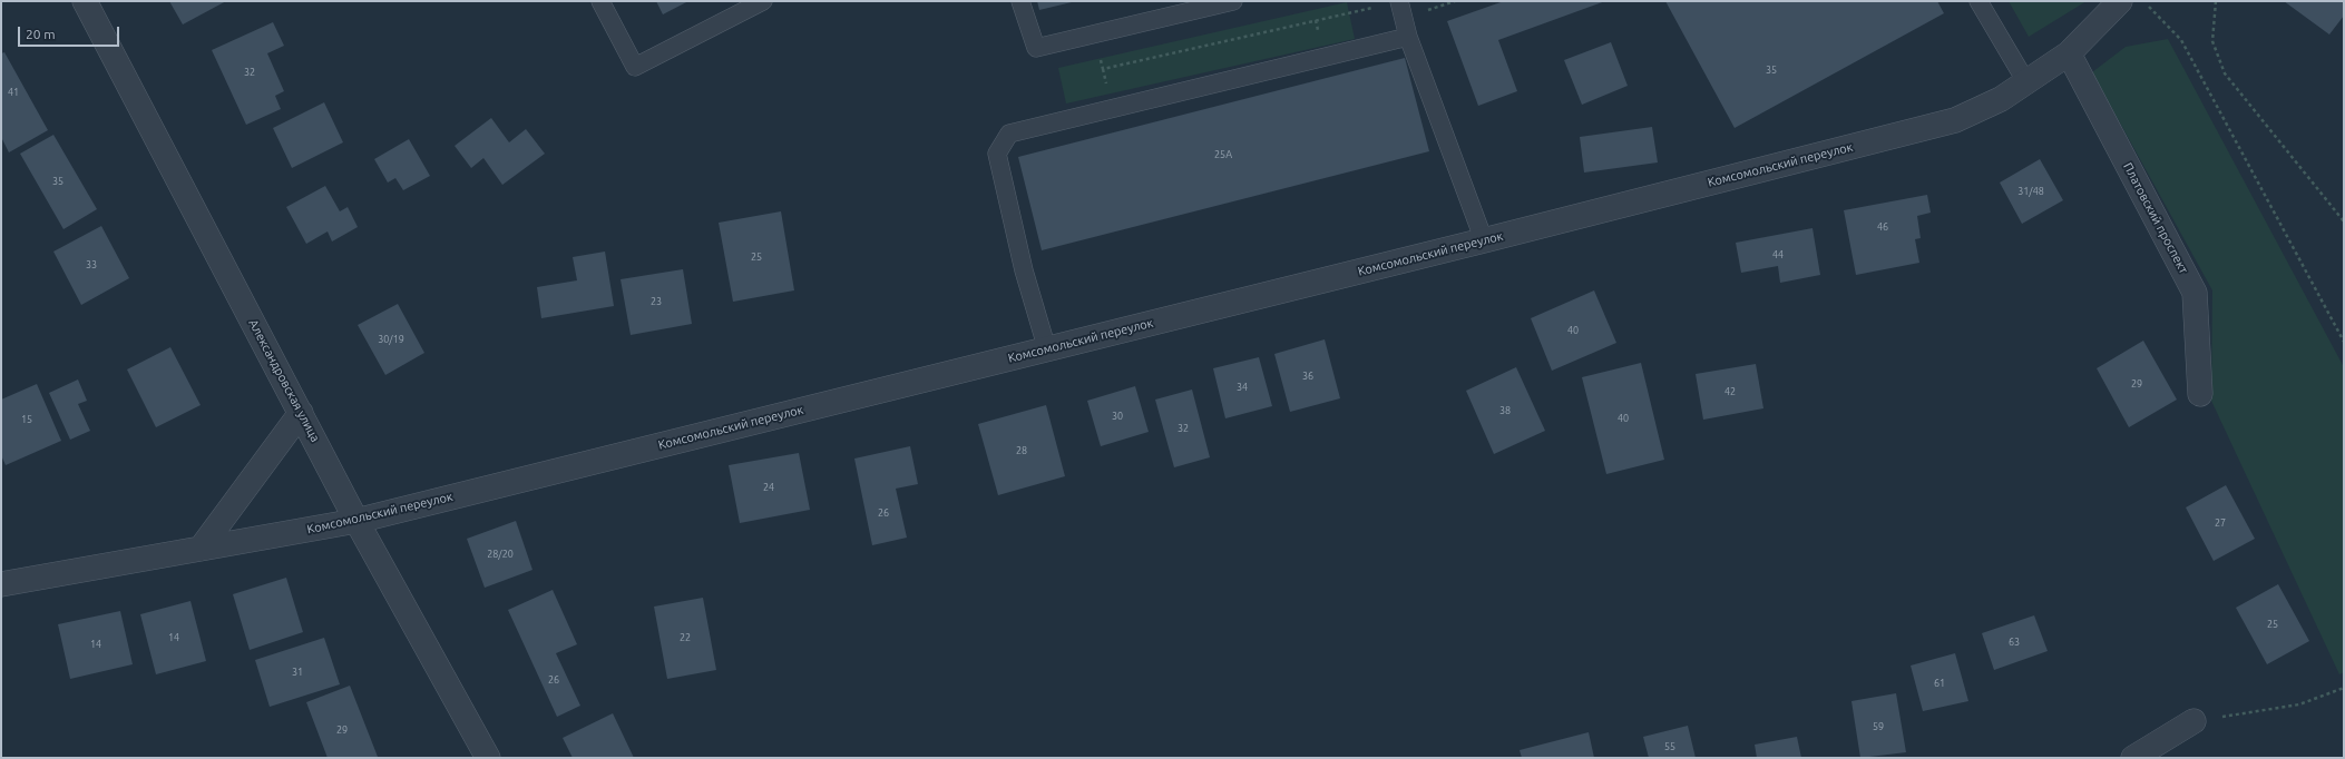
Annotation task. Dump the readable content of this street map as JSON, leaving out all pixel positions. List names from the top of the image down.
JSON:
{
  "streets": {
    "street": ["Комсомольский переулок", "Платовский проспект", "Александровская улица"]
  },
  "crossings": [
    ["Комсомольский переулок", "Платовский проспект"],
    ["Комсомольский переулок", "Александровская улица"]
  ],
  "house_numbers": [
    "35",
    "32",
    "41",
    "25А",
    "35",
    "31/48",
    "46",
    "44",
    "25",
    "33",
    "23",
    "40",
    "30/19",
    "36",
    "29",
    "34",
    "42",
    "38",
    "30",
    "40",
    "15",
    "32",
    "28",
    "24",
    "26",
    "27",
    "28/20",
    "25",
    "14",
    "22",
    "63",
    "14",
    "31",
    "26",
    "61",
    "59",
    "29",
    "55"
  ],
  "scale_bar": "20 m"
}
